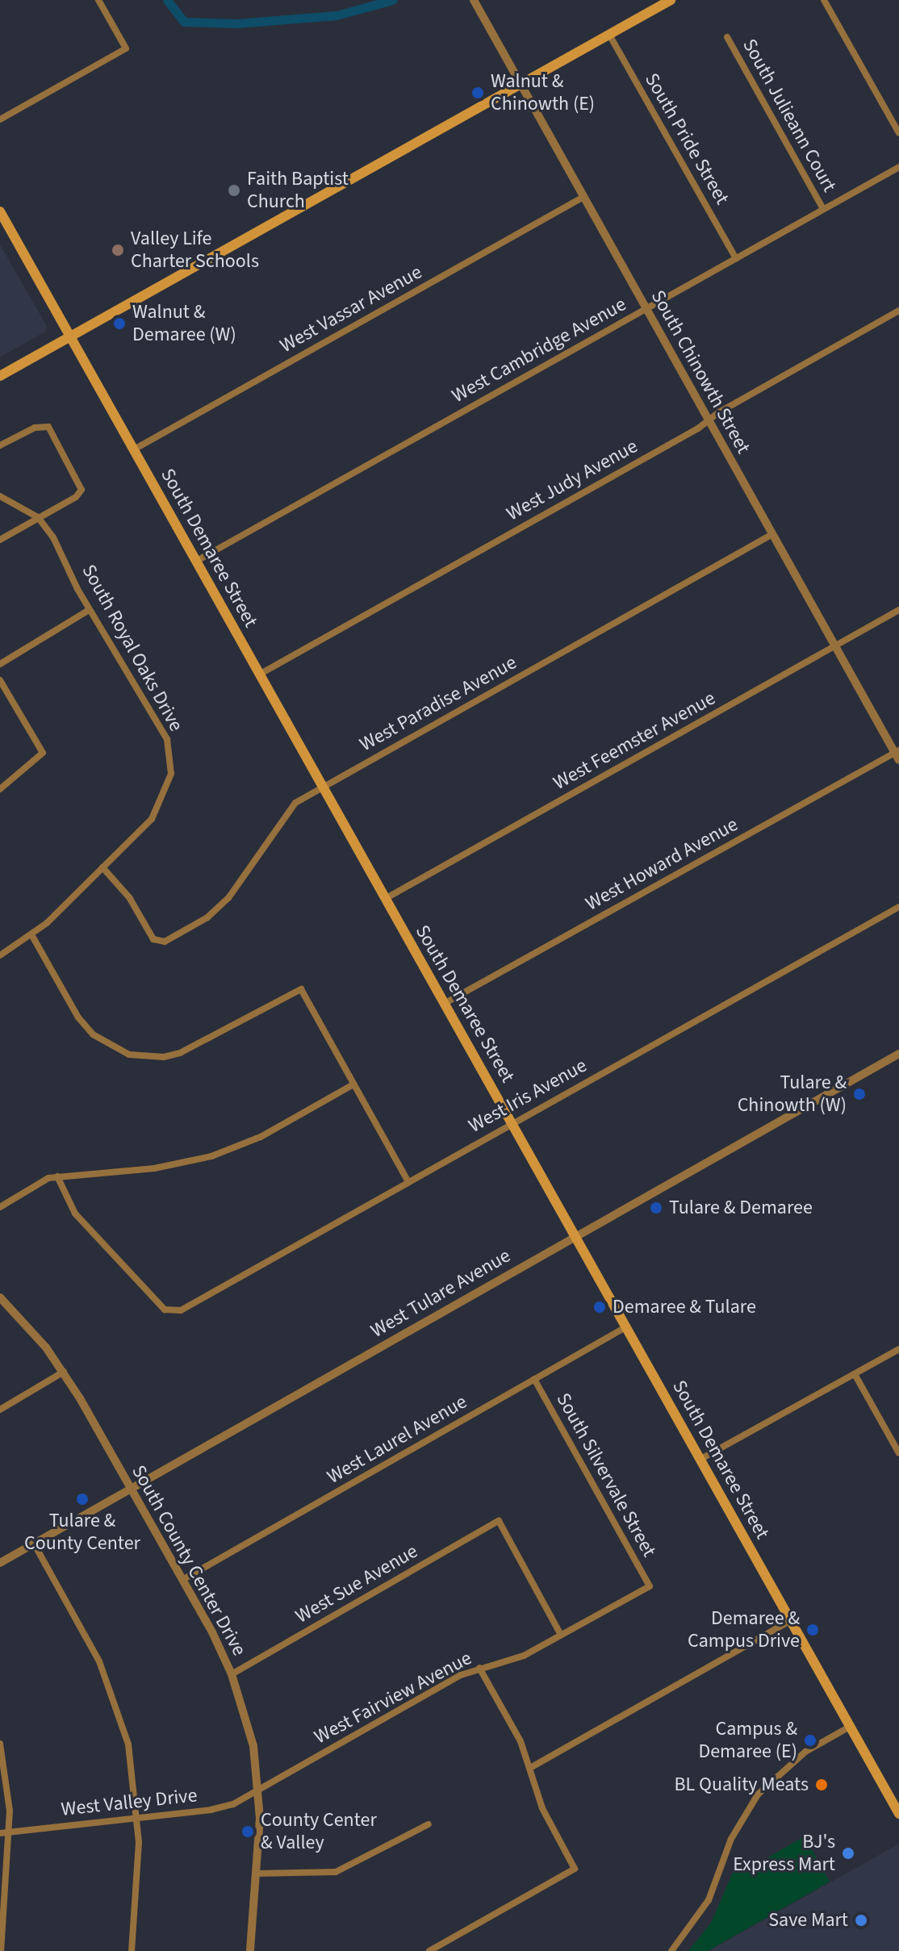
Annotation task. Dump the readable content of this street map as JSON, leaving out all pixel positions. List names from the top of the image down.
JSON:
{
  "streets": {
    "main road": ["South Demaree Street"],
    "street": [
      "South Julieann Court",
      "South Pride Street",
      "West Vassar Avenue",
      "West Cambridge Avenue",
      "South Chinowth Street",
      "West Judy Avenue",
      "South Royal Oaks Drive",
      "West Paradise Avenue",
      "West Feemster Avenue",
      "West Howard Avenue",
      "West Iris Avenue",
      "West Tulare Avenue",
      "West Laurel Avenue",
      "South Silvervale Street",
      "South County Center Drive",
      "West Sue Avenue",
      "West Fairview Avenue",
      "West Valley Drive"
    ]
  },
  "crossings": [
    ["South Julieann Court", "West Cambridge Avenue"],
    ["South Pride Street", "West Cambridge Avenue"],
    ["West Vassar Avenue", "South Chinowth Street"],
    ["West Vassar Avenue", "South Demaree Street"],
    ["West Cambridge Avenue", "South Chinowth Street"],
    ["West Cambridge Avenue", "South Demaree Street"],
    ["South Chinowth Street", "West Judy Avenue"],
    ["South Chinowth Street", "West Paradise Avenue"],
    ["South Chinowth Street", "West Feemster Avenue"],
    ["South Chinowth Street", "West Howard Avenue"],
    ["West Judy Avenue", "South Demaree Street"],
    ["South Demaree Street", "West Paradise Avenue"],
    ["South Demaree Street", "West Feemster Avenue"],
    ["South Demaree Street", "West Howard Avenue"],
    ["South Demaree Street", "West Iris Avenue"],
    ["South Demaree Street", "West Tulare Avenue"],
    ["South Demaree Street", "West Laurel Avenue"],
    ["South Royal Oaks Drive", "West Paradise Avenue"],
    ["West Tulare Avenue", "South County Center Drive"],
    ["West Laurel Avenue", "South Silvervale Street"],
    ["West Laurel Avenue", "South County Center Drive"],
    ["South Silvervale Street", "West Fairview Avenue"],
    ["South County Center Drive", "West Sue Avenue"],
    ["South County Center Drive", "West Fairview Avenue"],
    ["South County Center Drive", "West Valley Drive"],
    ["West Sue Avenue", "West Fairview Avenue"],
    ["West Fairview Avenue", "West Valley Drive"]
  ],
  "places": [
    "Walnut & Chinowth (E)",
    "Faith Baptist Church",
    "Valley Life Charter Schools",
    "Walnut & Demaree (W)",
    "Tulare & Chinowth (W)",
    "Tulare & Demaree",
    "Demaree & Tulare",
    "Tulare & County Center",
    "Demaree & Campus Drive",
    "Campus & Demaree (E)",
    "BL Quality Meats",
    "County Center & Valley",
    "BJ's Express Mart",
    "Save Mart"
  ]
}
